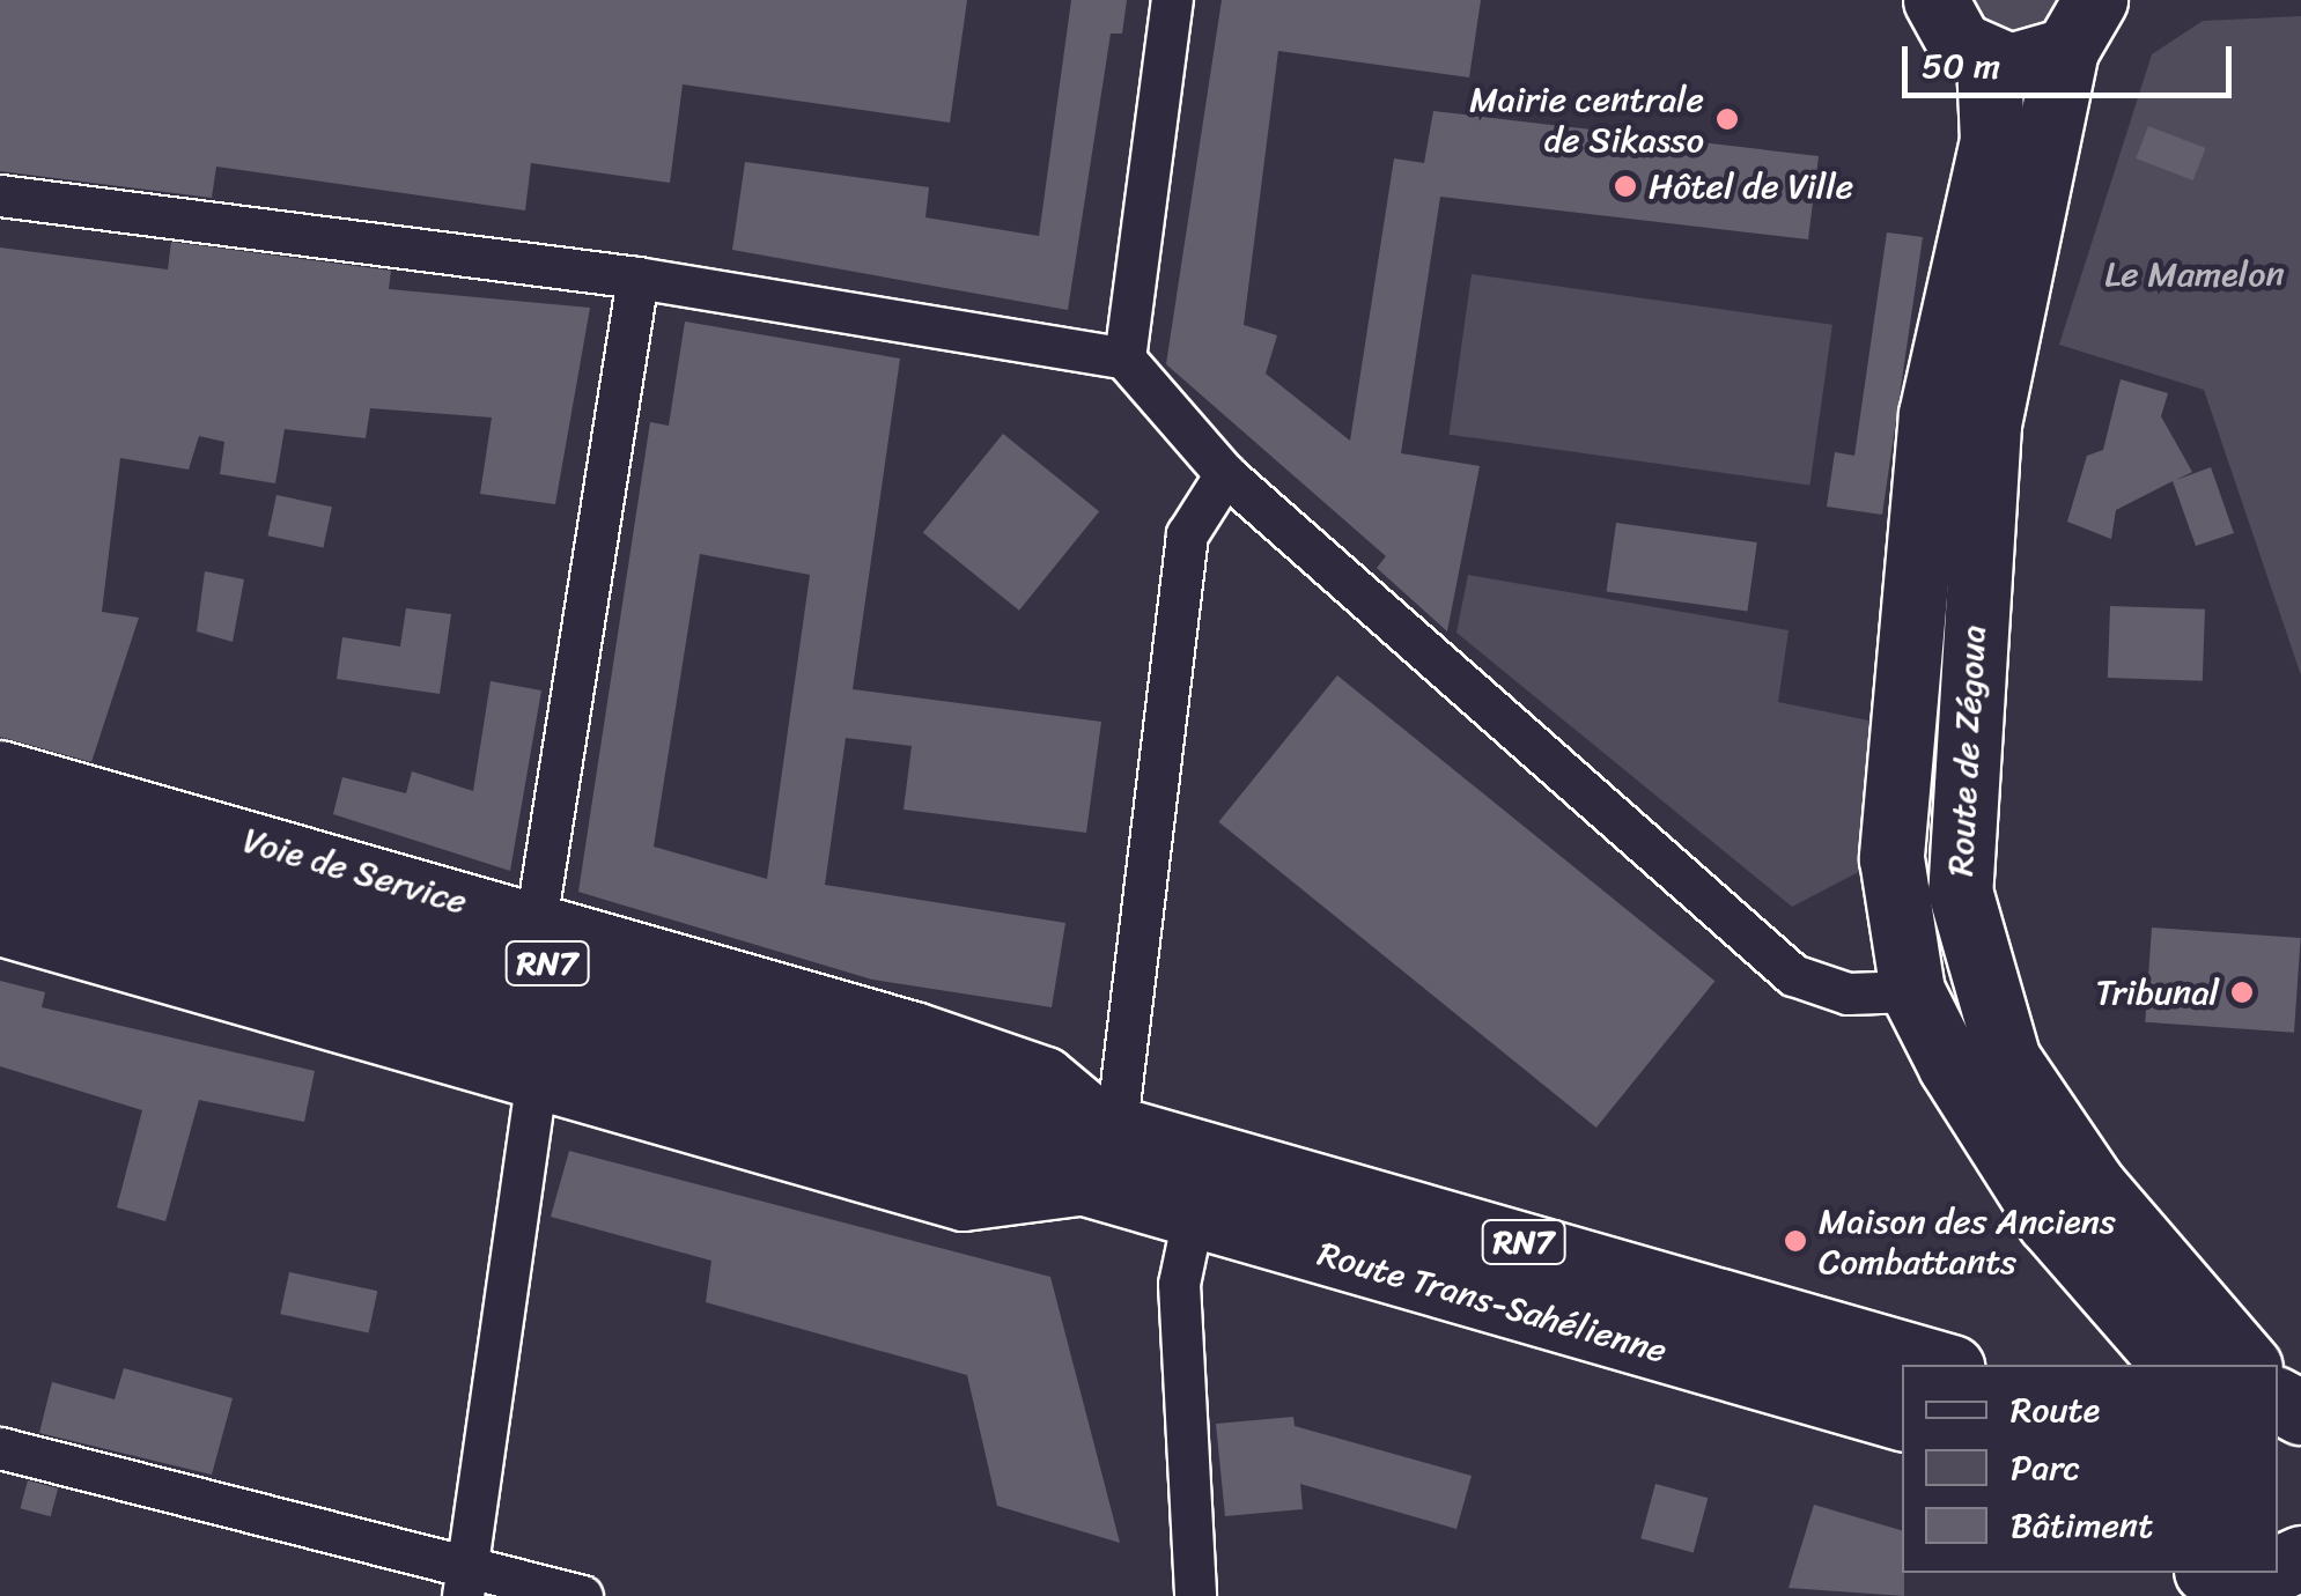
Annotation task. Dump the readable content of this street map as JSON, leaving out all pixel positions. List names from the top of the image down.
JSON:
{
  "streets": {
    "main road": [
      "Route de Zégoua",
      "Voie de Service",
      "RN7",
      "Route Trans-Sahélienne"
    ]
  },
  "crossings": [
    ["Voie de Service", "RN7"],
    ["Voie de Service", "Route Trans-Sahélienne"],
    ["RN7", "Route Trans-Sahélienne"]
  ],
  "parks": ["Le Mamelon"],
  "places": [
    "Mairie centrale de Sikasso",
    "Hôtel de Ville",
    "Tribunal",
    "Maison des Anciens Combattants"
  ],
  "legend": ["Route", "Parc", "Bâtiment"],
  "scale_bar": "50 m"
}
